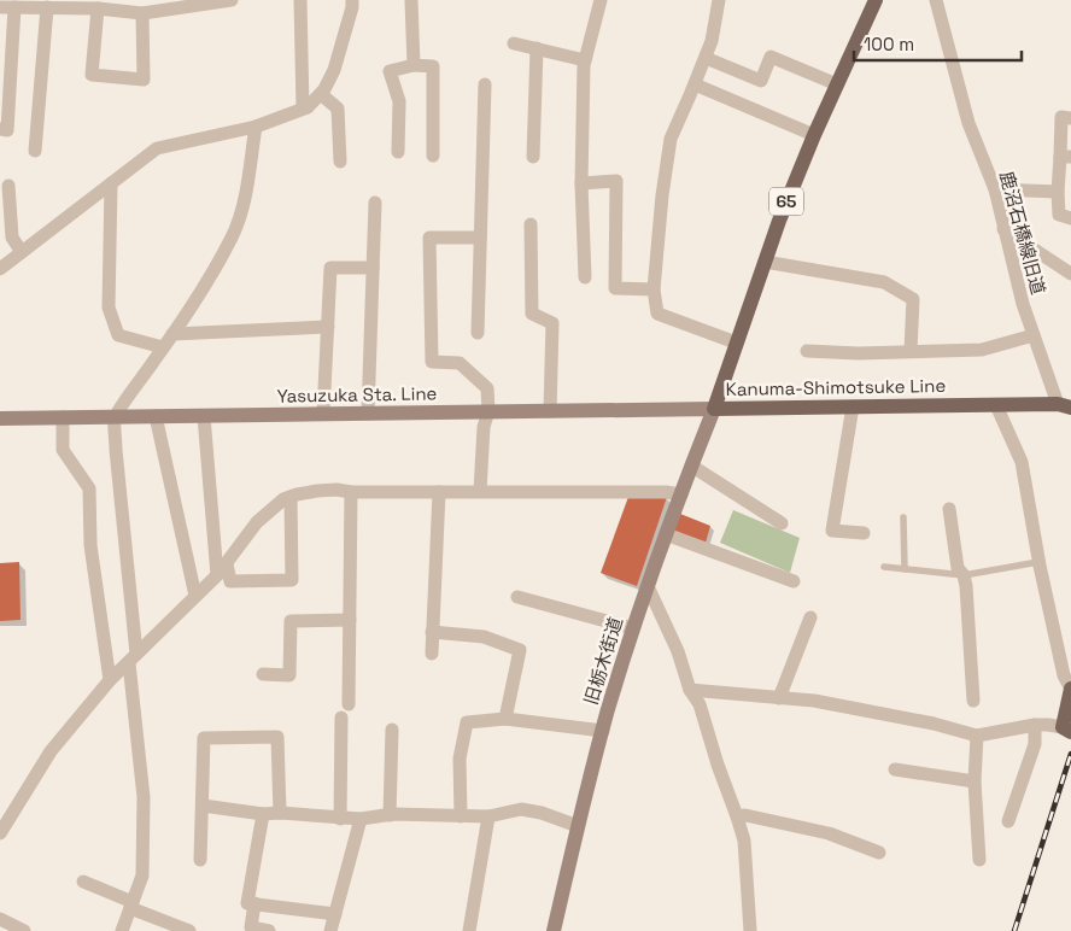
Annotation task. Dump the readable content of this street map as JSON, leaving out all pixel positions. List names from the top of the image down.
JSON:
{
  "streets": {
    "main road": [
      "65",
      "Kanuma-Shimotsuke Line",
      "Yasuzuka Sta. Line",
      "旧栃木街道"
    ],
    "street": ["鹿沼石橋線旧道"]
  },
  "crossings": [
    ["鹿沼石橋線旧道", "Kanuma-Shimotsuke Line"],
    ["Kanuma-Shimotsuke Line", "Yasuzuka Sta. Line"],
    ["Kanuma-Shimotsuke Line", "旧栃木街道"],
    ["Yasuzuka Sta. Line", "旧栃木街道"]
  ],
  "scale_bar": "100 m"
}
